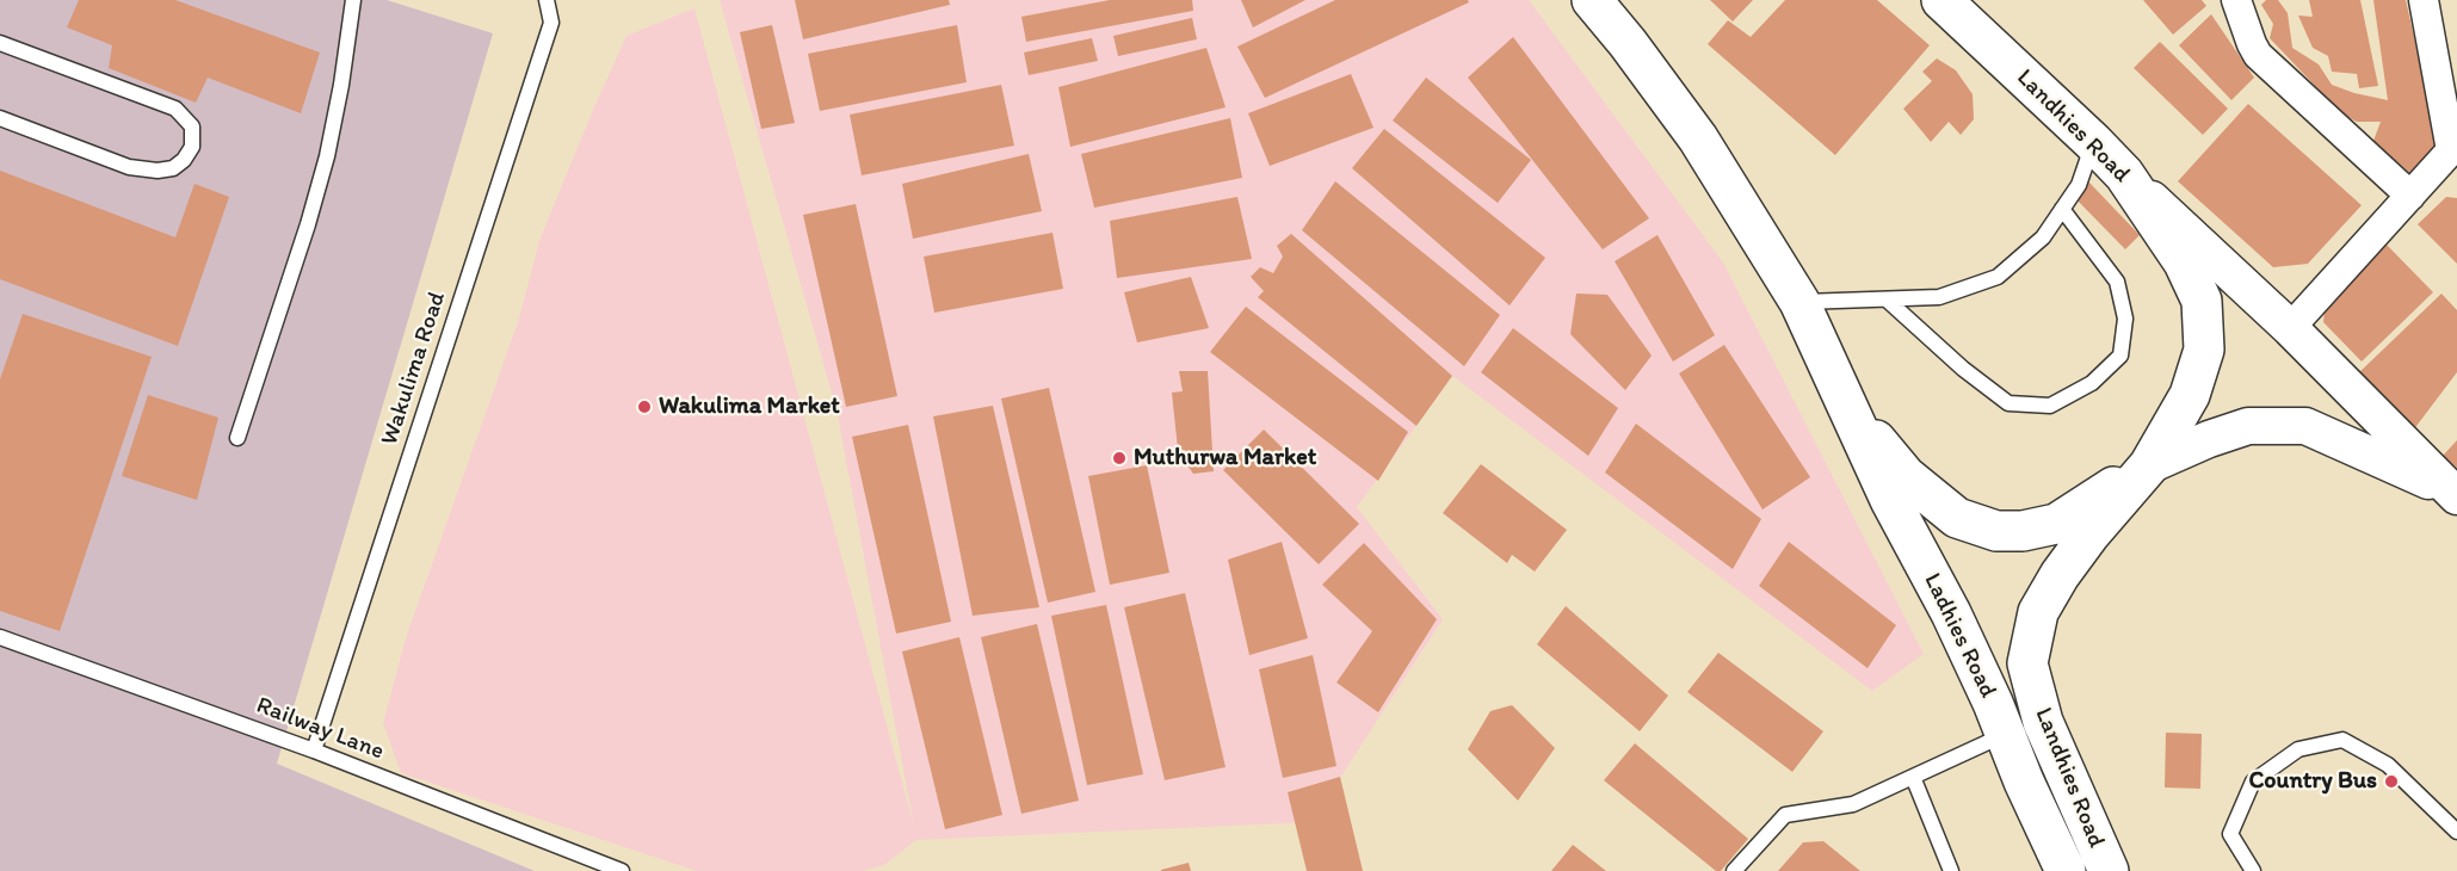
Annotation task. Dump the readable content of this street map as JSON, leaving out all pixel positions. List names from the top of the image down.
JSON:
{
  "streets": {
    "main road": ["Landhies Road", "Ladhies Road"],
    "lane": ["Wakulima Road", "Railway Lane"]
  },
  "crossings": [
    ["Landhies Road", "Ladhies Road"],
    ["Wakulima Road", "Railway Lane"]
  ],
  "places": ["Wakulima Market", "Muthurwa Market", "Country Bus"]
}
